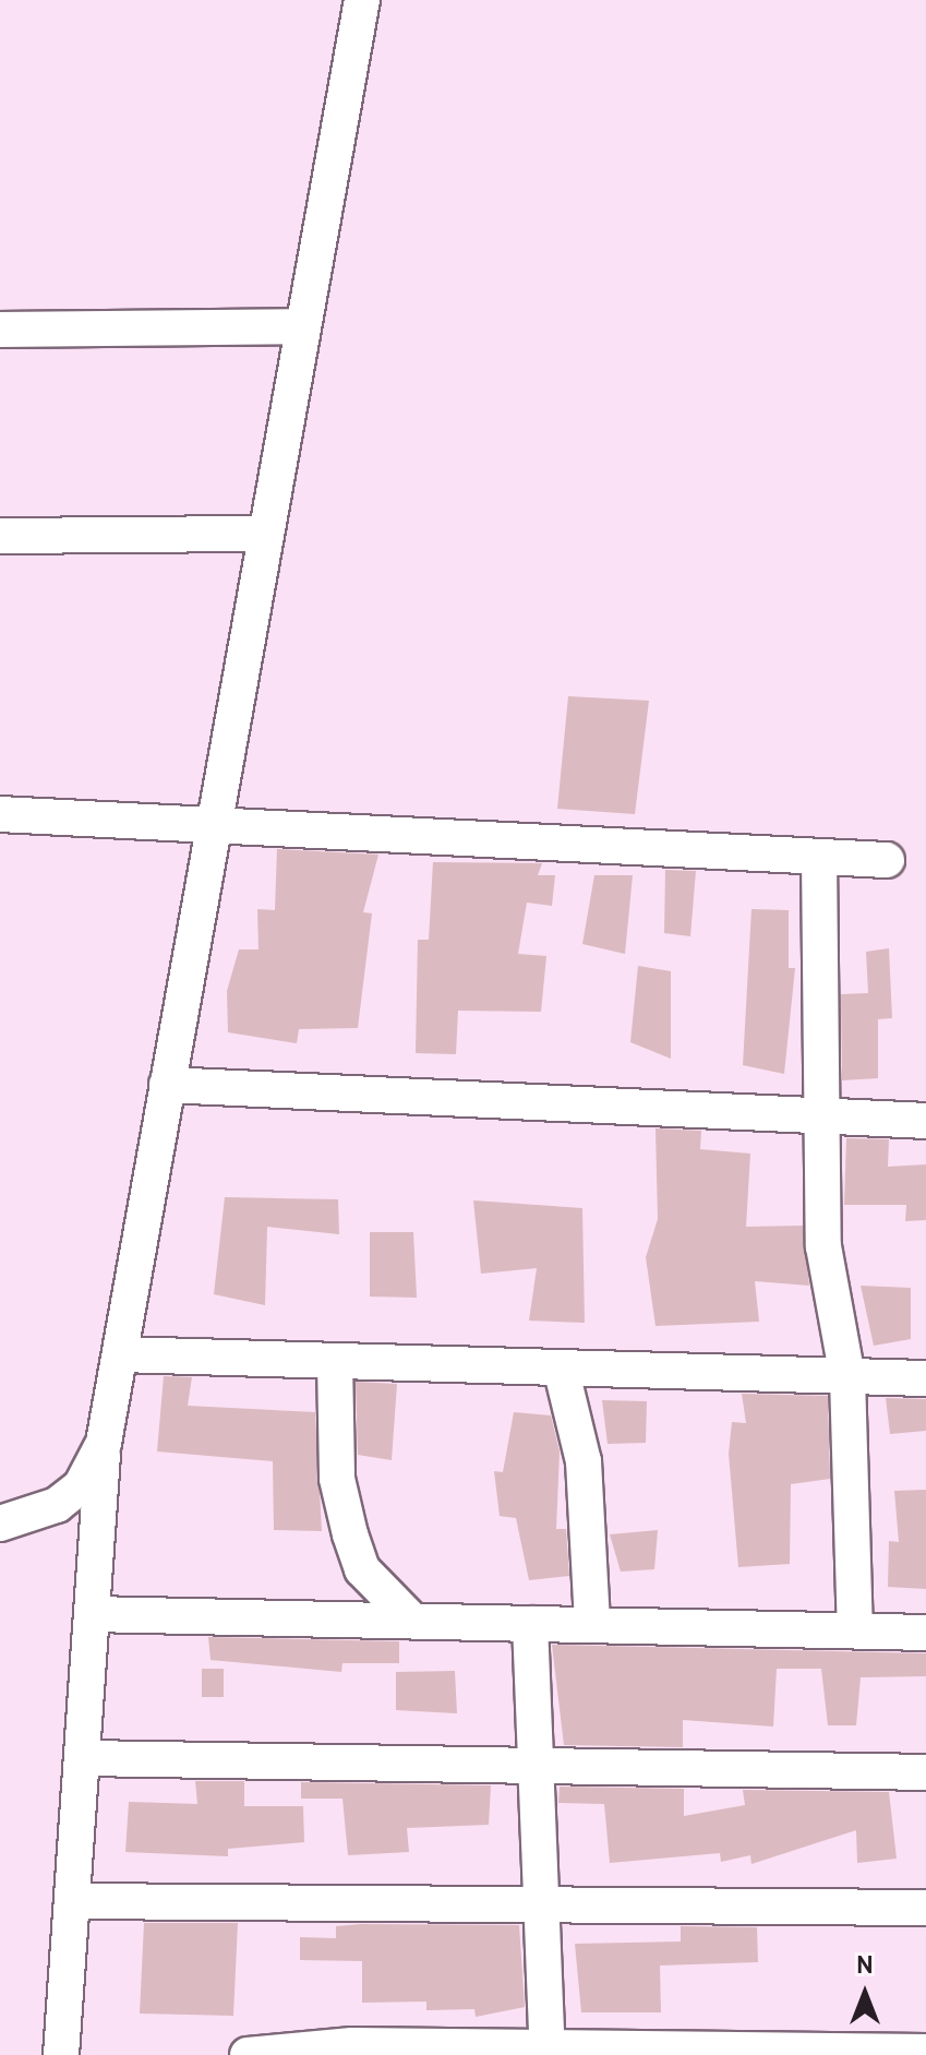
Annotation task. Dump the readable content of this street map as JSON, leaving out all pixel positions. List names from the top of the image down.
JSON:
{
  "north": "top"
}
